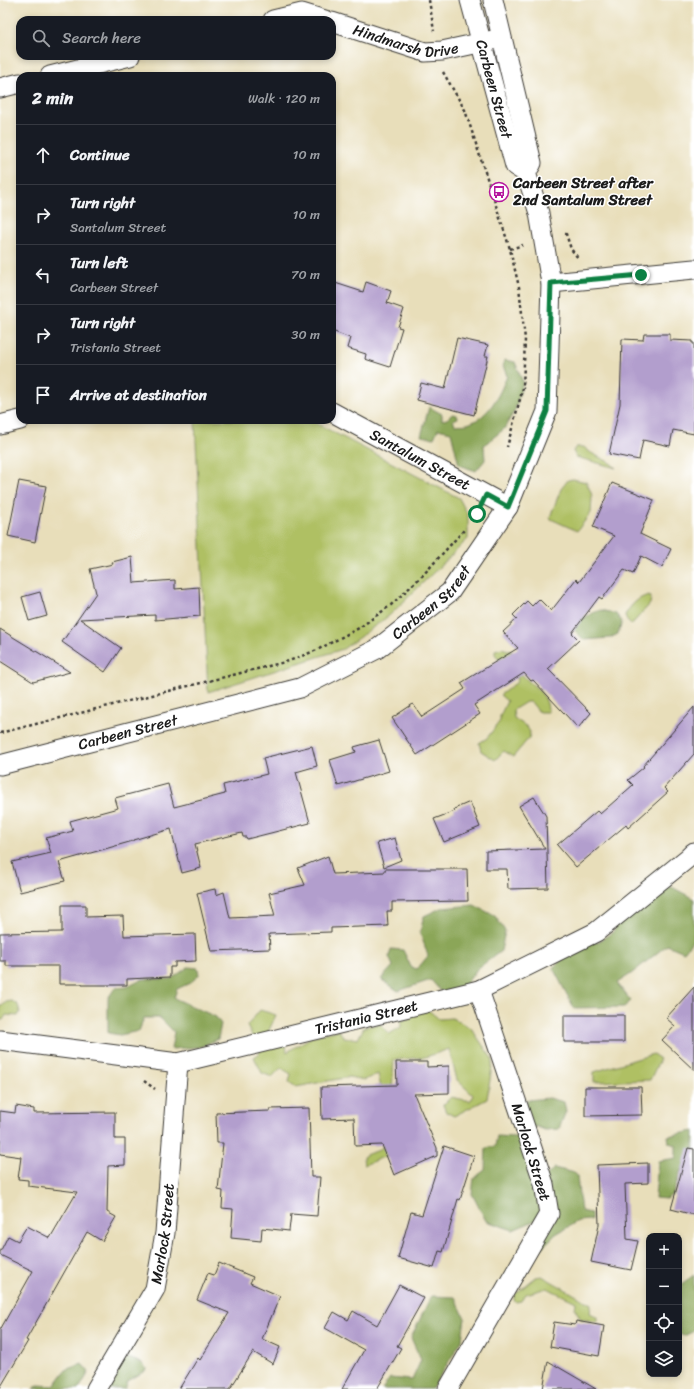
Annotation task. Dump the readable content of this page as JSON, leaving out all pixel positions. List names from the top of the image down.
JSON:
{
  "streets": {
    "street": [
      "Hindmarsh Drive",
      "Carbeen Street",
      "Santalum Street",
      "Tristania Street",
      "Marlock Street"
    ]
  },
  "crossings": [
    ["Hindmarsh Drive", "Carbeen Street"],
    ["Carbeen Street", "Santalum Street"],
    ["Tristania Street", "Marlock Street"]
  ],
  "places": {
    "bus stop": ["Carbeen Street after 2nd Santalum Street"]
  },
  "page": {
    "search": "Search here",
    "heading": ["2 min", "Walk · 120 m"],
    "list": [
      ["Continue", "10 m"],
      ["Turn right", "Santalum Street", "10 m"],
      ["Turn left", "Carbeen Street", "70 m"],
      ["Turn right", "Tristania Street", "30 m"],
      "Arrive at destination"
    ],
    "map_buttons": ["+", "−"]
  }
}
